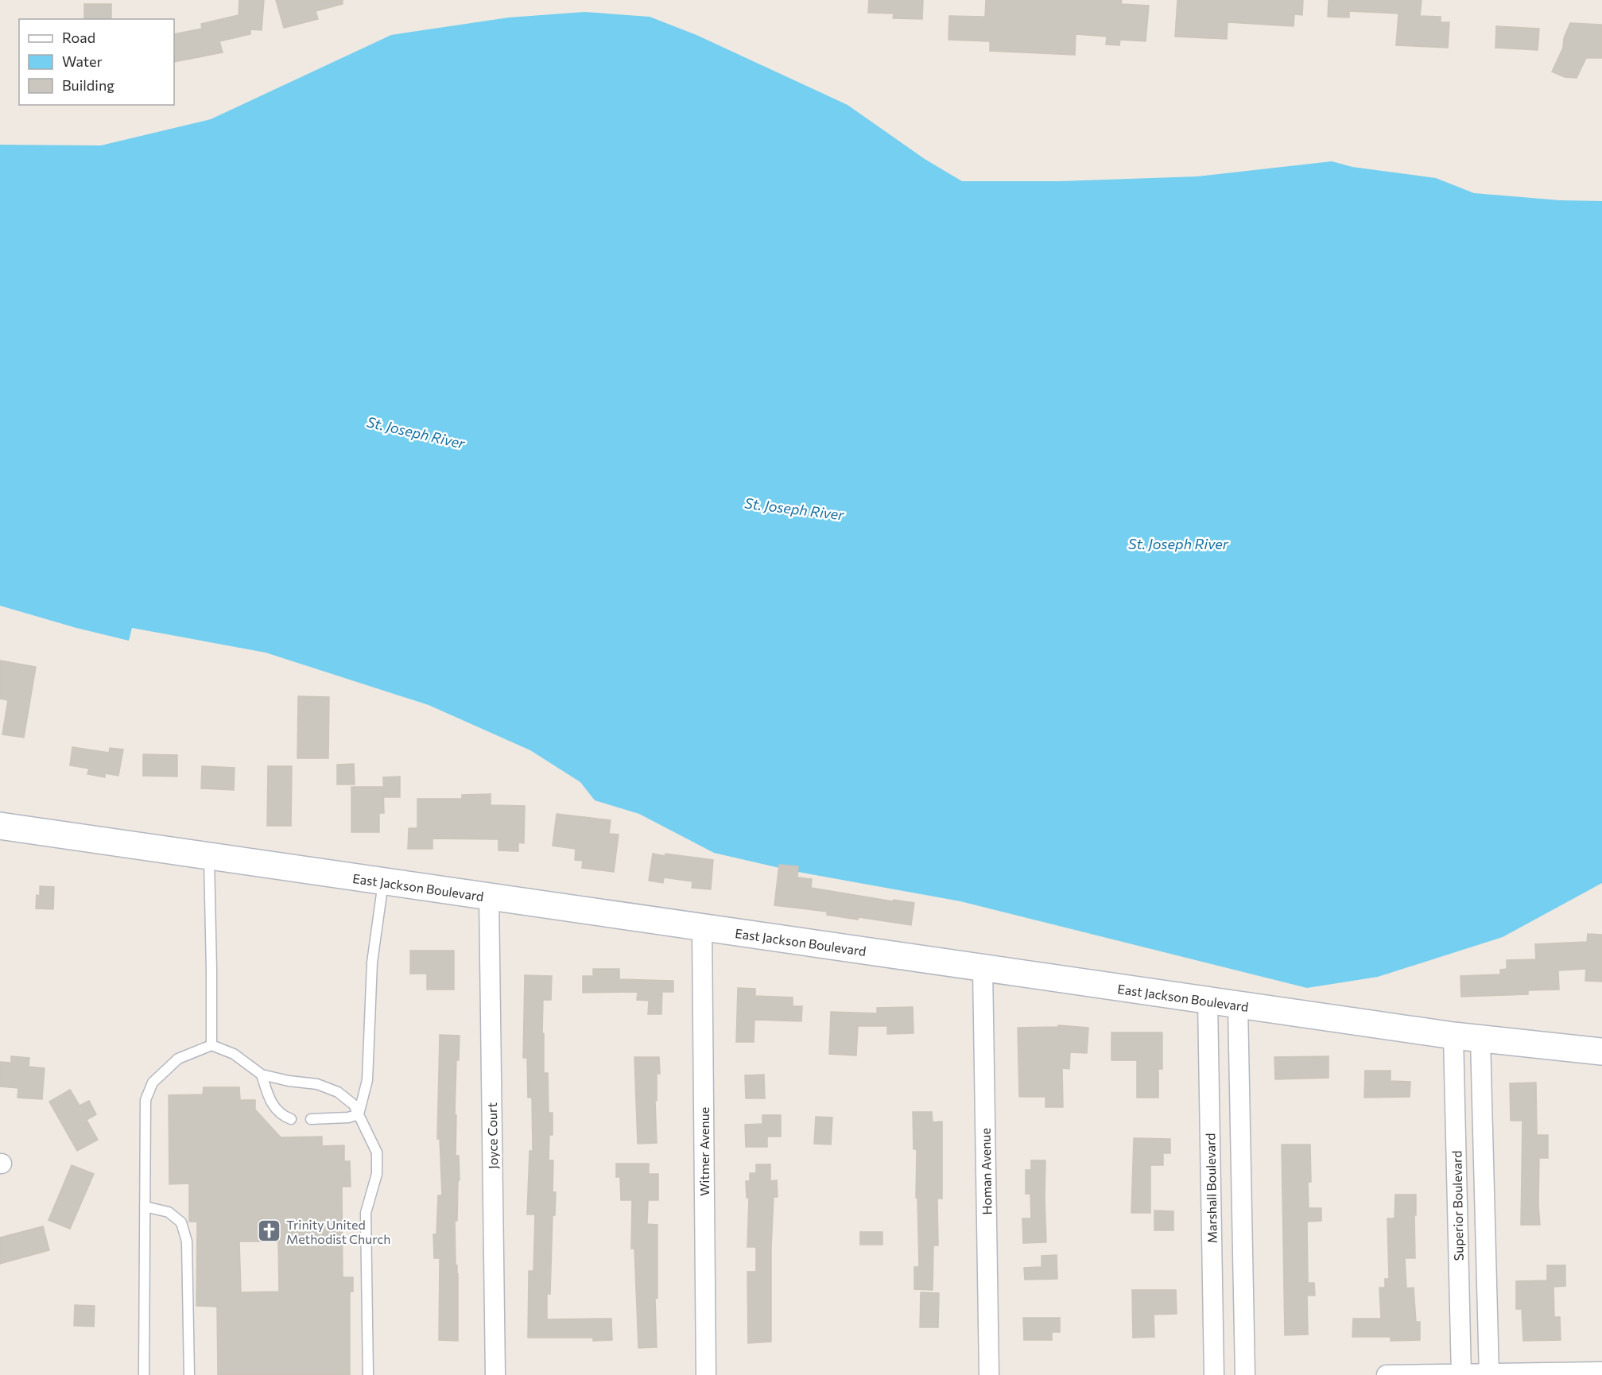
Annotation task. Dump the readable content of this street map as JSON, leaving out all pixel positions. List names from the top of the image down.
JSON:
{
  "streets": {
    "main road": ["East Jackson Boulevard"],
    "street": [
      "Joyce Court",
      "Witmer Avenue",
      "Homan Avenue",
      "Marshall Boulevard",
      "Superior Boulevard"
    ]
  },
  "crossings": [
    ["East Jackson Boulevard", "Joyce Court"],
    ["East Jackson Boulevard", "Witmer Avenue"],
    ["East Jackson Boulevard", "Homan Avenue"],
    ["East Jackson Boulevard", "Marshall Boulevard"],
    ["East Jackson Boulevard", "Superior Boulevard"]
  ],
  "water": ["St. Joseph River"],
  "places": {
    "church": ["Trinity United Methodist Church"]
  },
  "legend": ["Road", "Water", "Building"]
}
